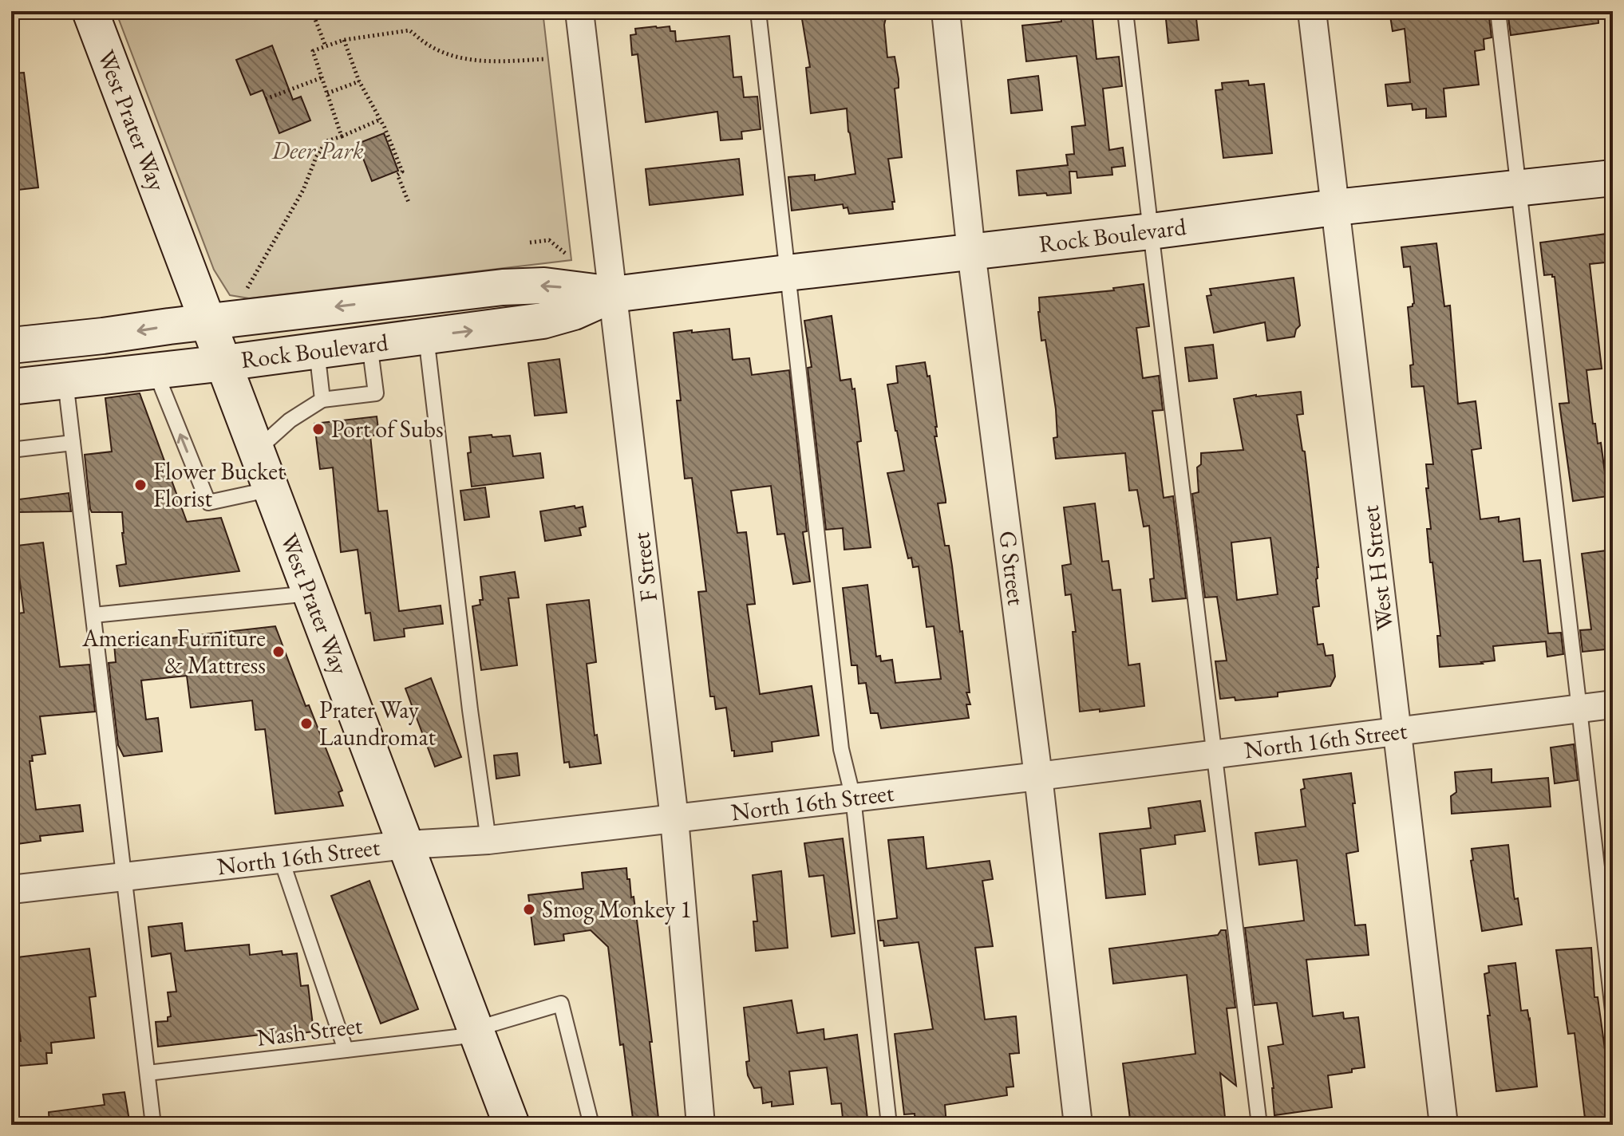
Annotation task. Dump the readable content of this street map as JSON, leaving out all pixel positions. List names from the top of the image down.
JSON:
{
  "streets": {
    "main road": ["West Prater Way", "Rock Boulevard"],
    "street": [
      "F Street",
      "G Street",
      "West H Street",
      "North 16th Street"
    ],
    "lane": ["Nash Street"]
  },
  "crossings": [
    ["West Prater Way", "Rock Boulevard"],
    ["West Prater Way", "North 16th Street"],
    ["West Prater Way", "Nash Street"],
    ["Rock Boulevard", "F Street"],
    ["Rock Boulevard", "G Street"],
    ["Rock Boulevard", "West H Street"],
    ["F Street", "North 16th Street"],
    ["G Street", "North 16th Street"],
    ["West H Street", "North 16th Street"]
  ],
  "parks": ["Deer Park"],
  "places": [
    "Port of Subs",
    "Flower Bucket Florist",
    "American Furniture & Mattress",
    "Prater Way Laundromat",
    "Smog Monkey 1"
  ]
}
